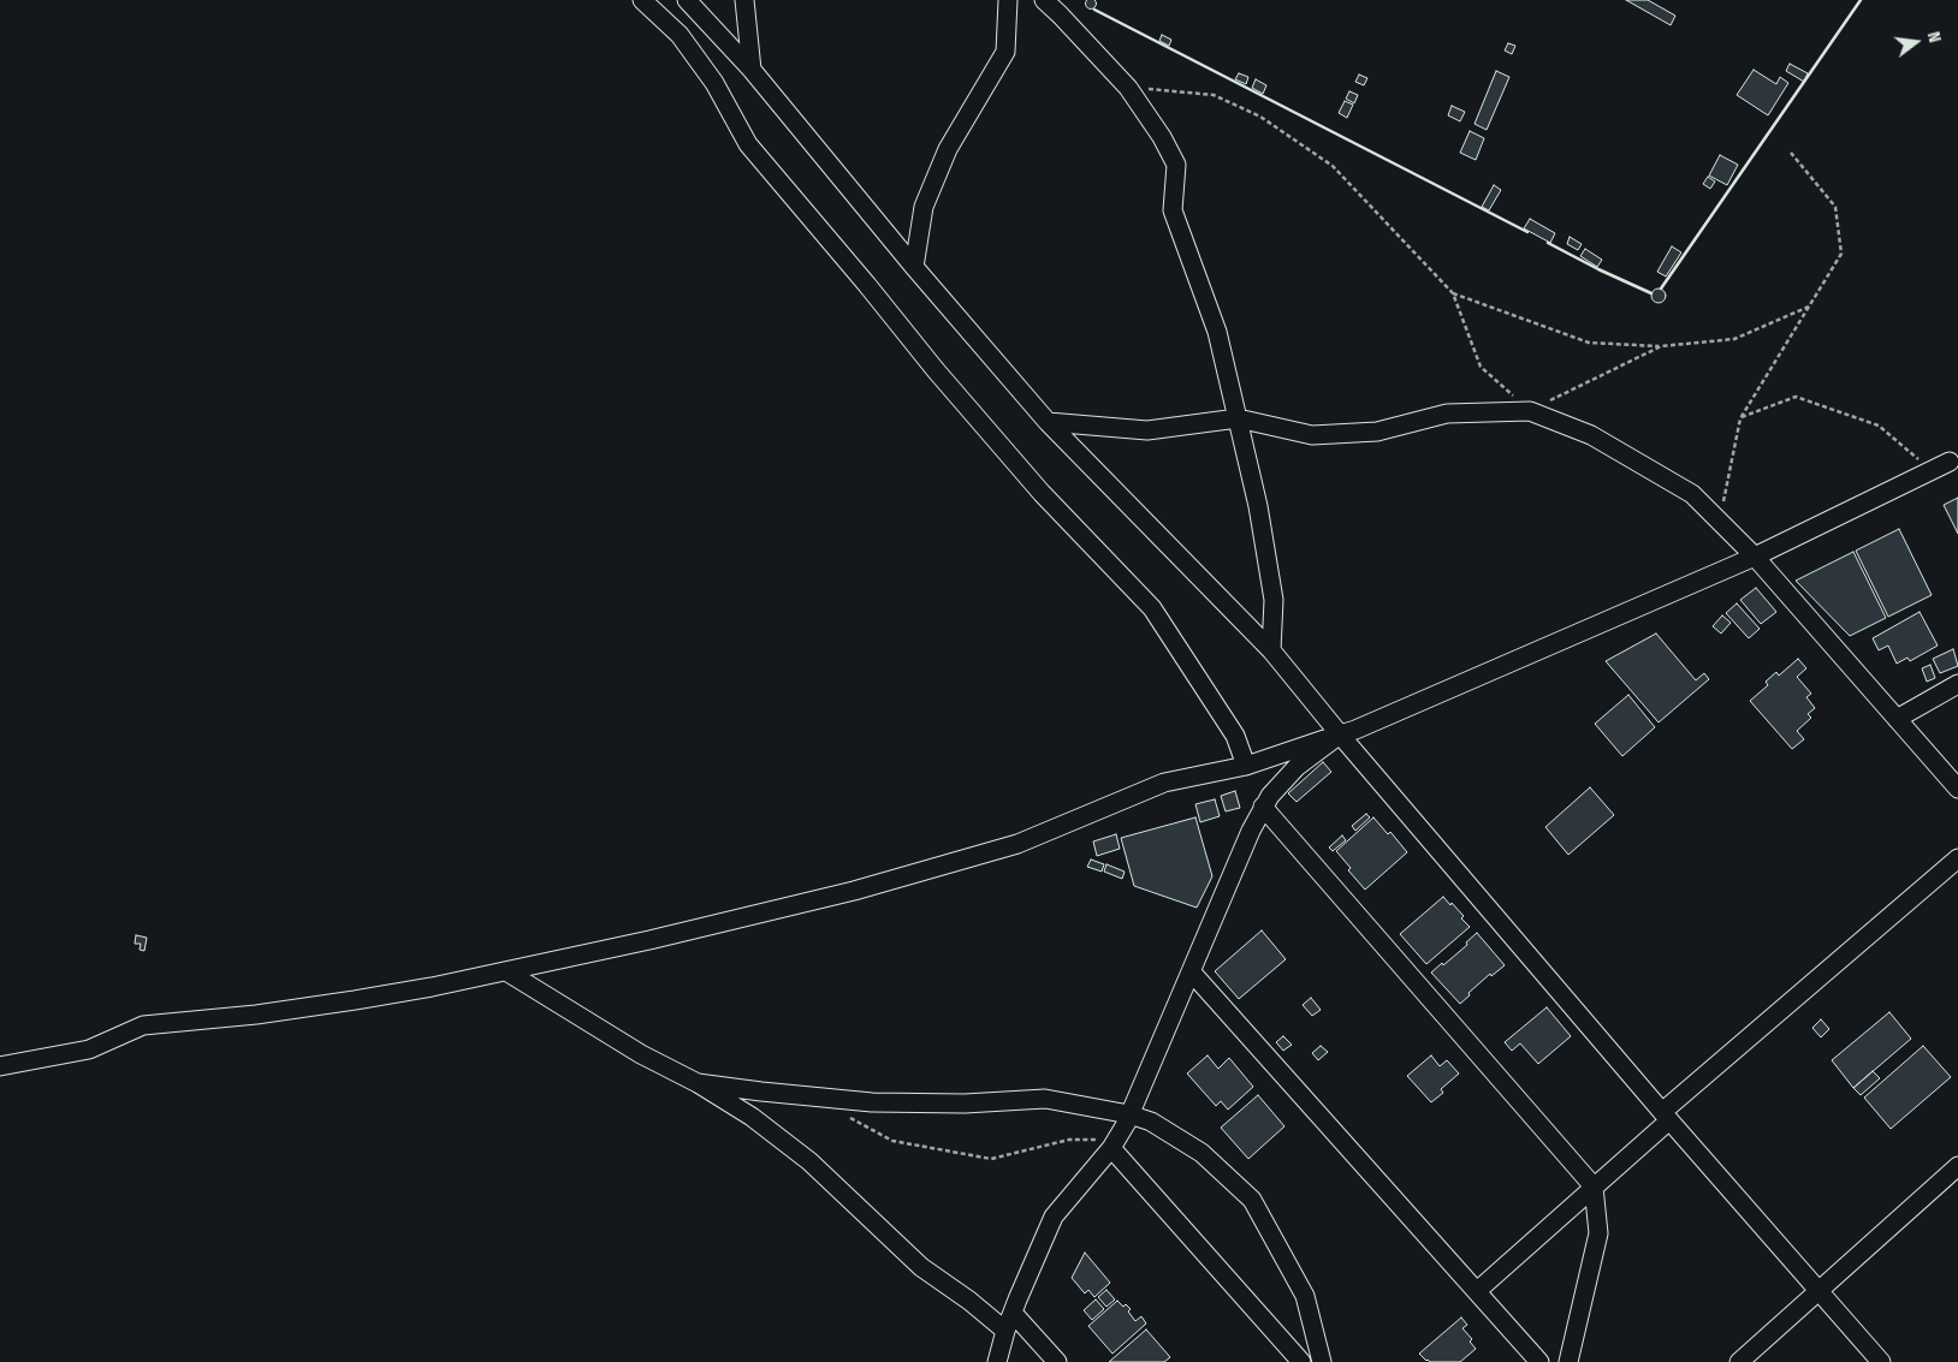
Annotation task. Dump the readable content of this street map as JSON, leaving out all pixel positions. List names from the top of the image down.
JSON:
{
  "north": "right"
}
